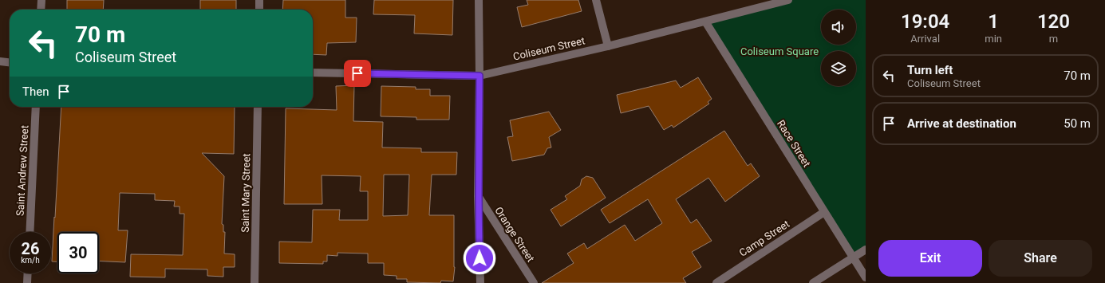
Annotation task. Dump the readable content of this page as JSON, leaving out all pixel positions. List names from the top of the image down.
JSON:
{
  "streets": {
    "street": [
      "Coliseum Street",
      "Race Street",
      "Saint Andrew Street",
      "Saint Mary Street",
      "Orange Street",
      "Camp Street"
    ]
  },
  "crossings": [
    ["Coliseum Street", "Race Street"],
    ["Race Street", "Camp Street"]
  ],
  "parks": ["Coliseum Square"],
  "page": {
    "eta": [
      "19:04",
      "Arrival",
      "1",
      "min",
      "120",
      "m"
    ],
    "turn": ["70 m", "Coliseum Street"],
    "list": [
      {
        "name": "Turn left",
        "note": "Coliseum Street",
        "value": "70 m"
      },
      {
        "name": "Arrive at destination",
        "value": "50 m"
      }
    ],
    "then": "Then",
    "speed": "26 km/h",
    "limit": "30",
    "buttons": ["Exit", "Share"]
  }
}
